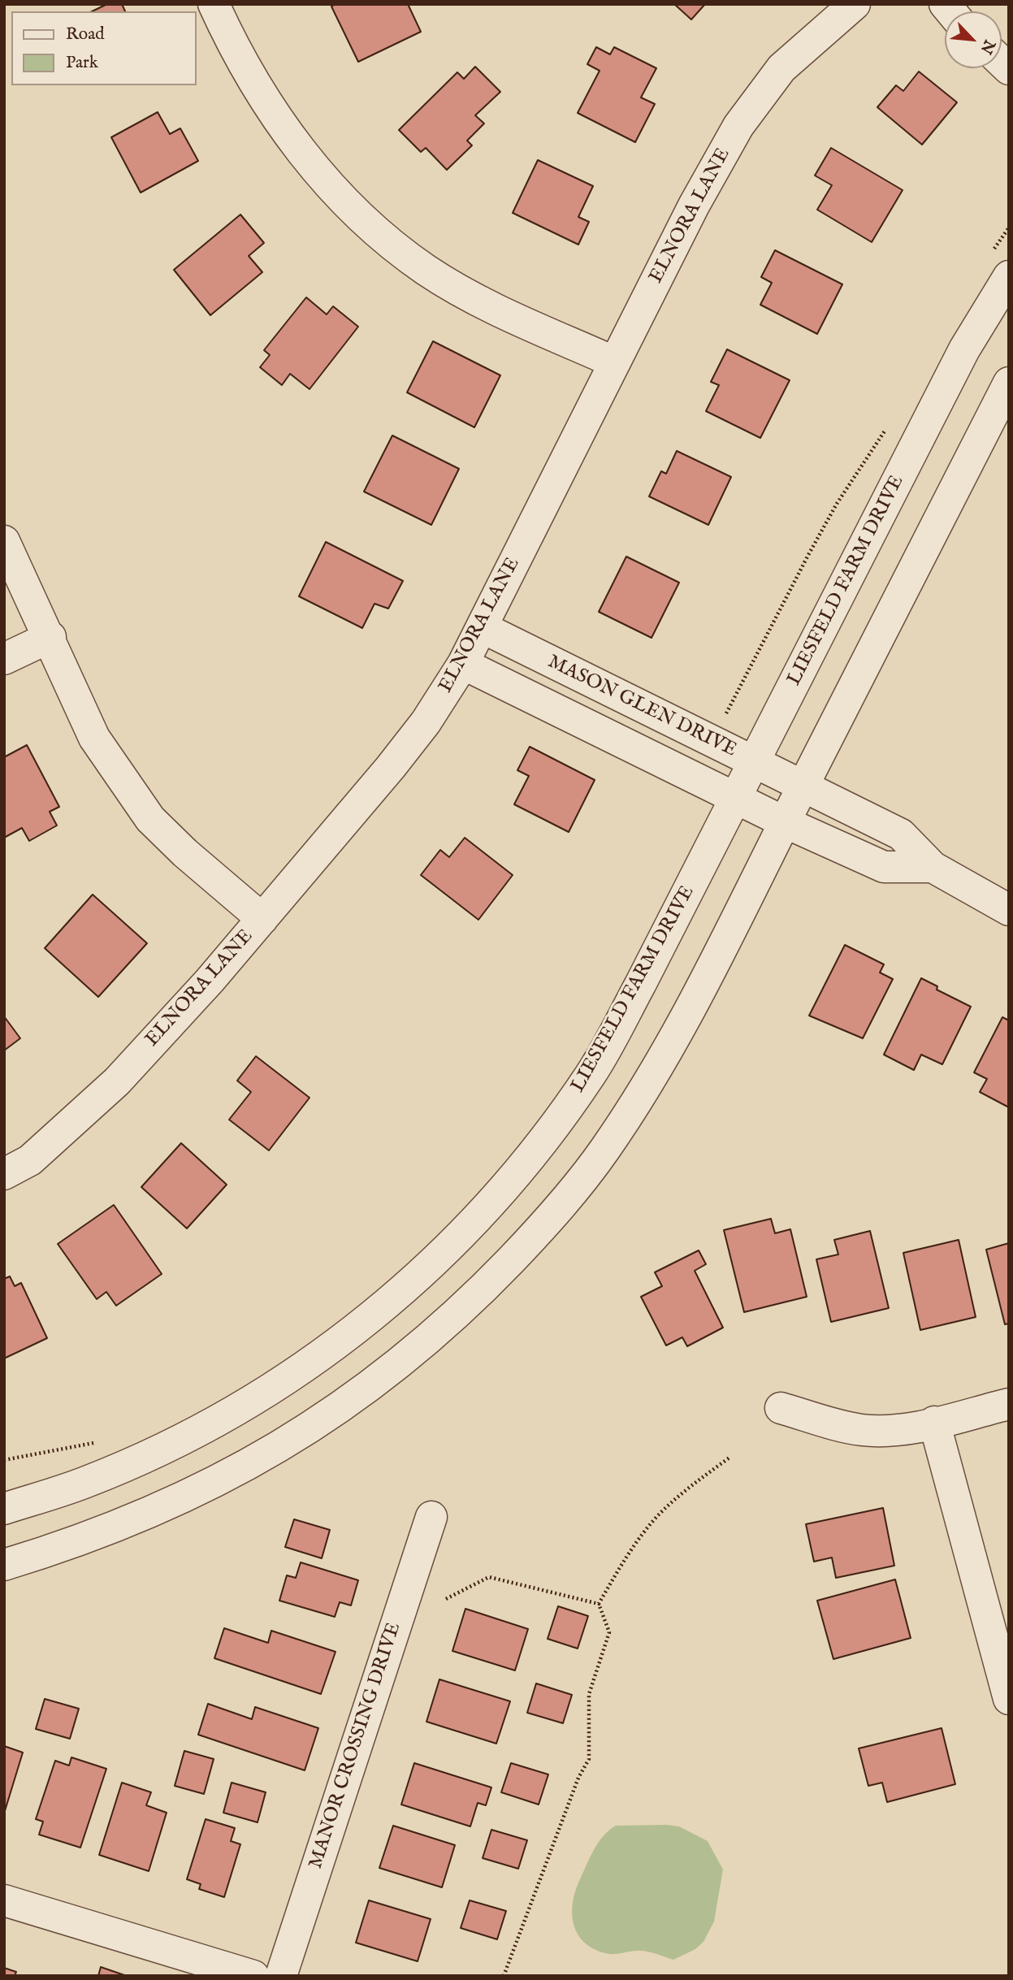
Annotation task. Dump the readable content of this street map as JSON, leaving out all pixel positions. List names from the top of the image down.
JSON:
{
  "streets": {
    "street": [
      "ELNORA LANE",
      "LIESFELD FARM DRIVE",
      "MASON GLEN DRIVE",
      "MANOR CROSSING DRIVE"
    ]
  },
  "crossings": [
    ["ELNORA LANE", "MASON GLEN DRIVE"],
    ["LIESFELD FARM DRIVE", "MASON GLEN DRIVE"]
  ],
  "legend": ["Road", "Park"],
  "north": "bottom right"
}
